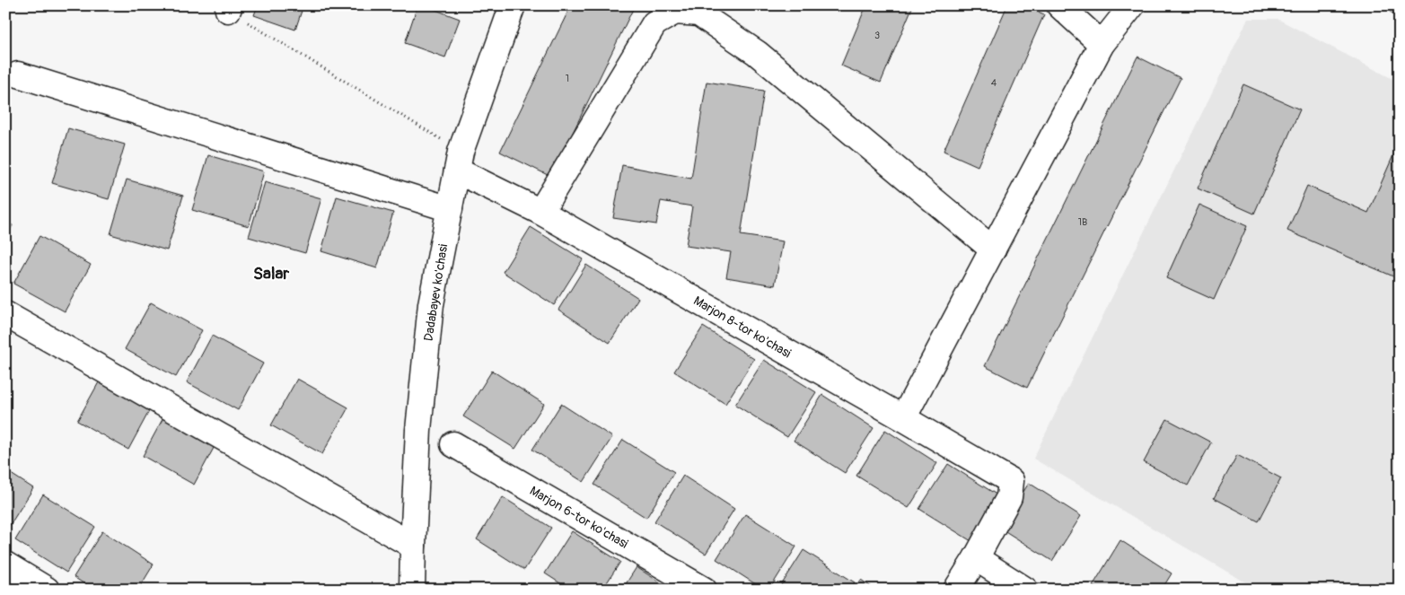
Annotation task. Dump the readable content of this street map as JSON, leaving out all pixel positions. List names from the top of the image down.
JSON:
{
  "streets": {
    "street": ["Dadabayev ko'chasi", "Marjon 8-tor ko'chasi", "Marjon 6-tor ko'chasi"]
  },
  "crossings": [
    ["Dadabayev ko'chasi", "Marjon 8-tor ko'chasi"]
  ],
  "districts": ["Salar"],
  "house_numbers": [
    "3",
    "1",
    "4",
    "1B"
  ]
}
